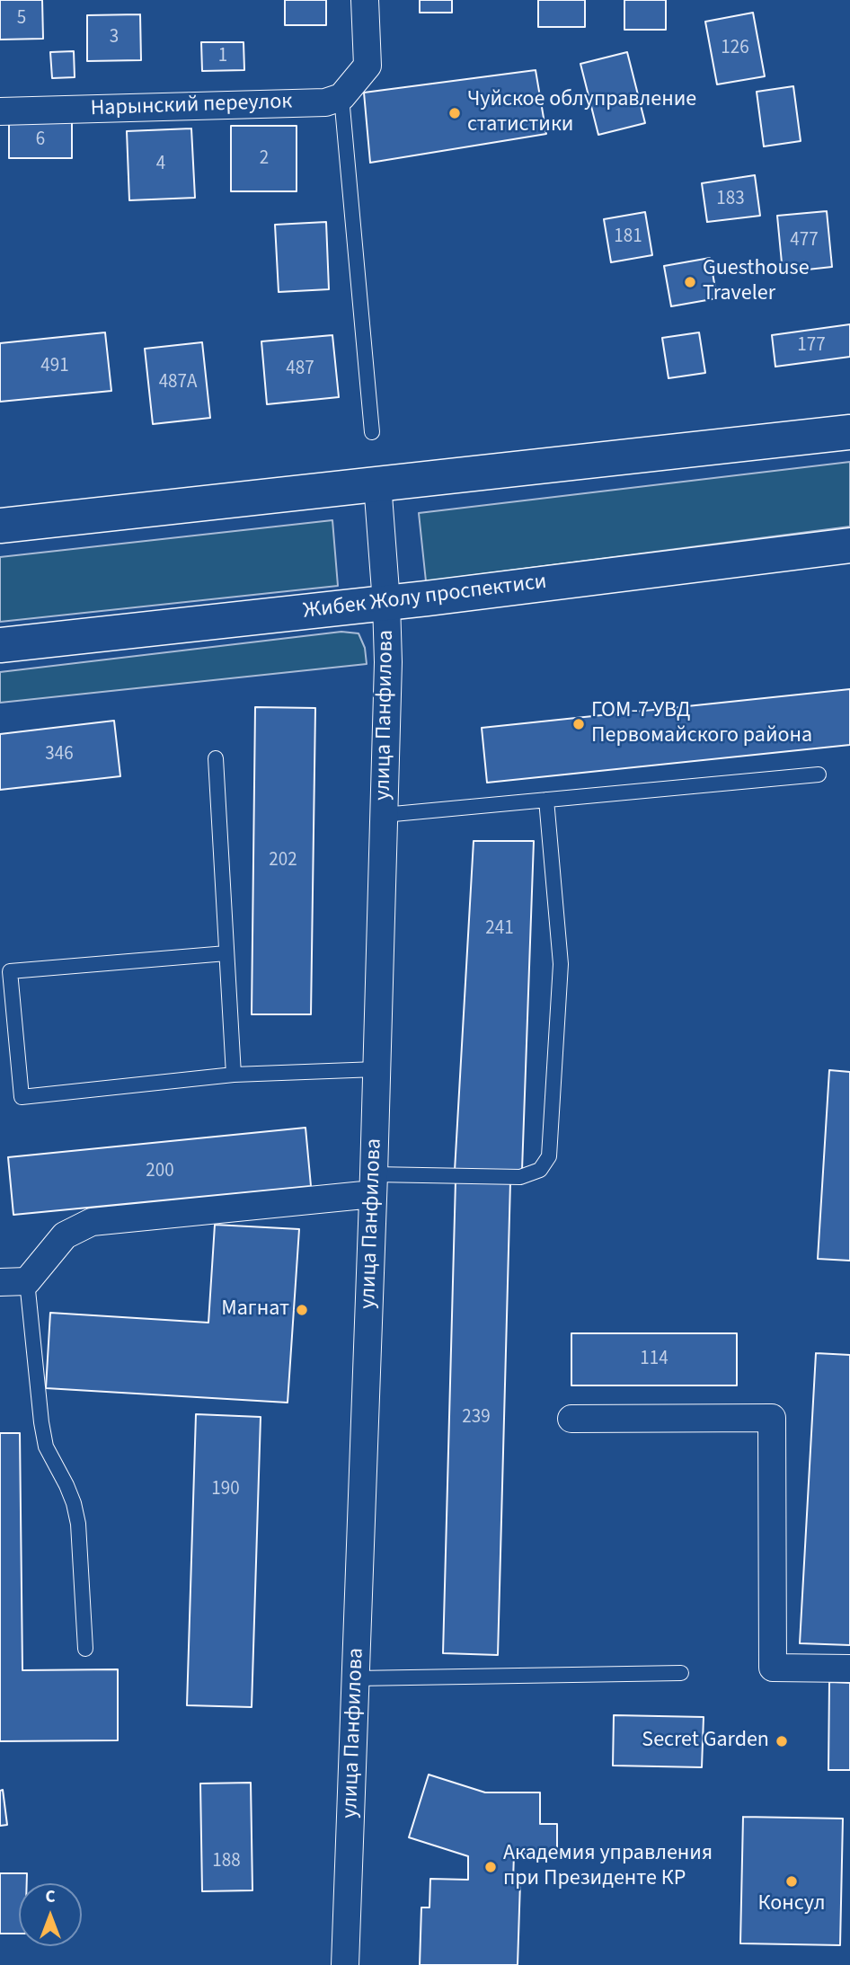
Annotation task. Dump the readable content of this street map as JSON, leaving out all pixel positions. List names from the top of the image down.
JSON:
{
  "streets": {
    "main road": ["Жибек Жолу проспектиси"],
    "street": ["Нарынский переулок", "улица Панфилова"]
  },
  "crossings": [
    ["Жибек Жолу проспектиси", "улица Панфилова"]
  ],
  "places": [
    "Чуйское облуправление статистики",
    "Guesthouse Traveler",
    "ГОМ-7 УВД Первомайского района",
    "Магнат",
    "Secret Garden",
    "Академия управления при Президенте КР",
    "Консул"
  ],
  "house_numbers": [
    "5",
    "3",
    "126",
    "1",
    "6",
    "2",
    "4",
    "183",
    "181",
    "477",
    "177",
    "491",
    "487",
    "487A",
    "346",
    "202",
    "241",
    "200",
    "114",
    "239",
    "190",
    "188"
  ],
  "north": "top"
}
